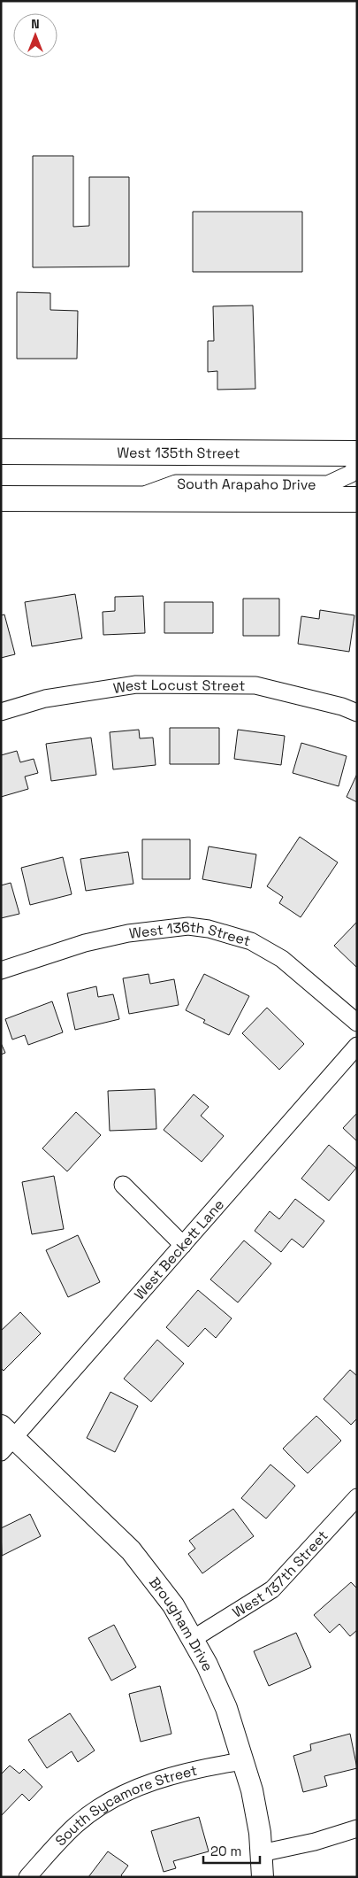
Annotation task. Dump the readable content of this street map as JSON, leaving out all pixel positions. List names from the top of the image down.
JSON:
{
  "streets": {
    "main road": ["West 135th Street"],
    "street": [
      "South Arapaho Drive",
      "West Locust Street",
      "West 136th Street",
      "West Beckett Lane",
      "West 137th Street",
      "Brougham Drive",
      "South Sycamore Street"
    ]
  },
  "crossings": [
    ["West Beckett Lane", "Brougham Drive"],
    ["West 137th Street", "Brougham Drive"],
    ["Brougham Drive", "South Sycamore Street"]
  ],
  "scale_bar": "20 m",
  "north": "top"
}
